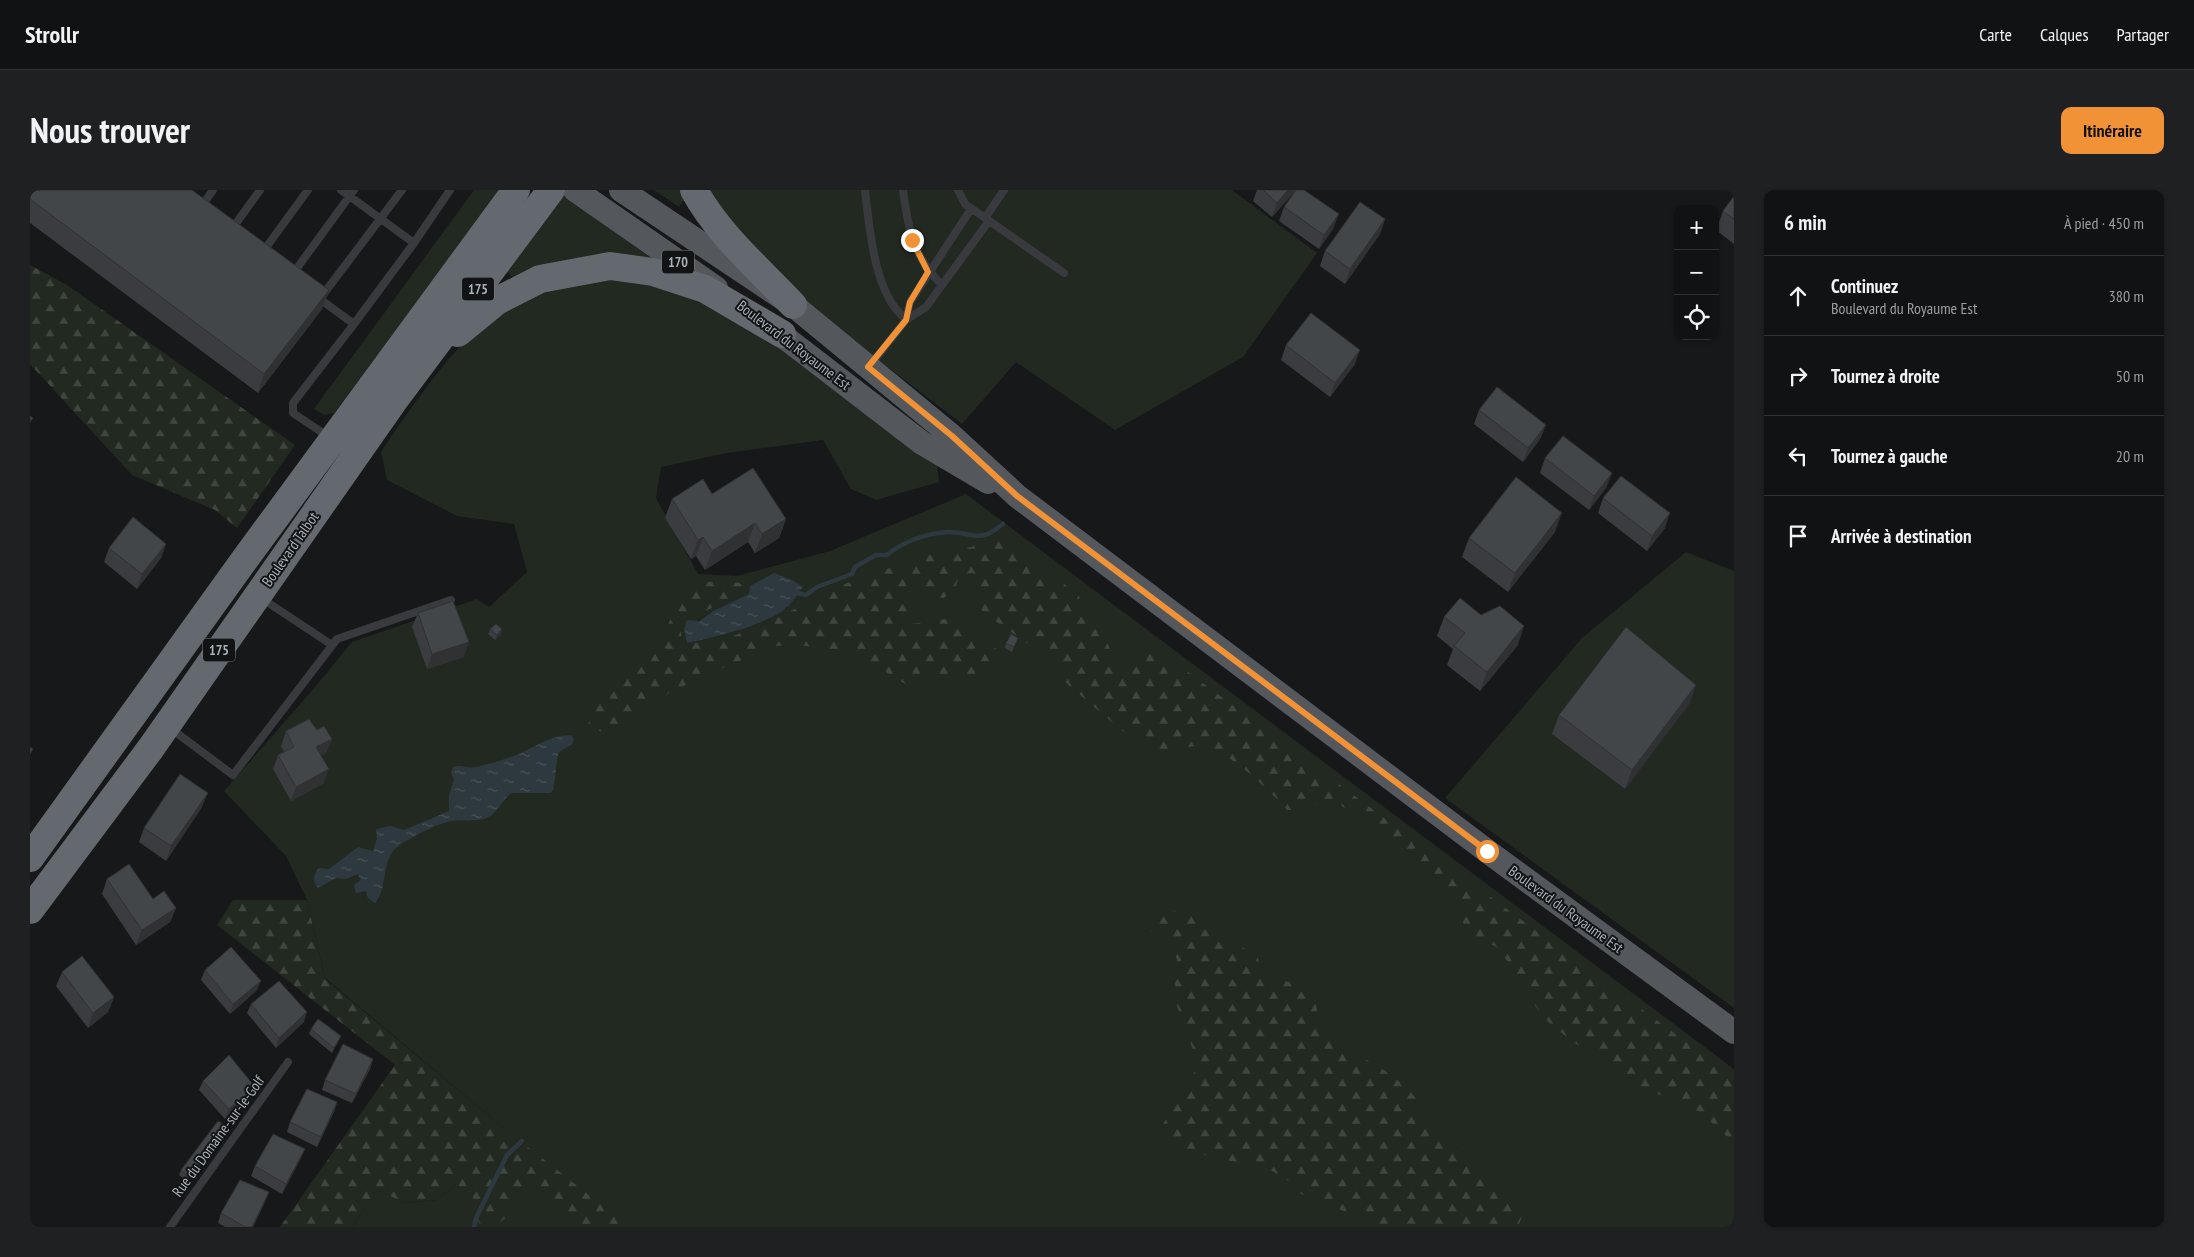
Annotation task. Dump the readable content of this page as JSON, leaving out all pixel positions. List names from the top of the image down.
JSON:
{
  "streets": {
    "highway": ["175", "Boulevard Talbot"],
    "main road": ["170", "Boulevard du Royaume Est"],
    "lane": ["Rue du Domaine-sur-le-Golf"]
  },
  "page": {
    "header": "Strollr",
    "nav": ["Carte", "Calques", "Partager"],
    "title": "Nous trouver",
    "buttons": "Itinéraire",
    "heading": ["6 min", "À pied · 450 m"],
    "map_buttons": ["+", "−"],
    "list": [
      ["Continuez", "Boulevard du Royaume Est", "380 m"],
      ["Tournez à droite", "50 m"],
      ["Tournez à gauche", "20 m"],
      "Arrivée à destination"
    ]
  }
}
